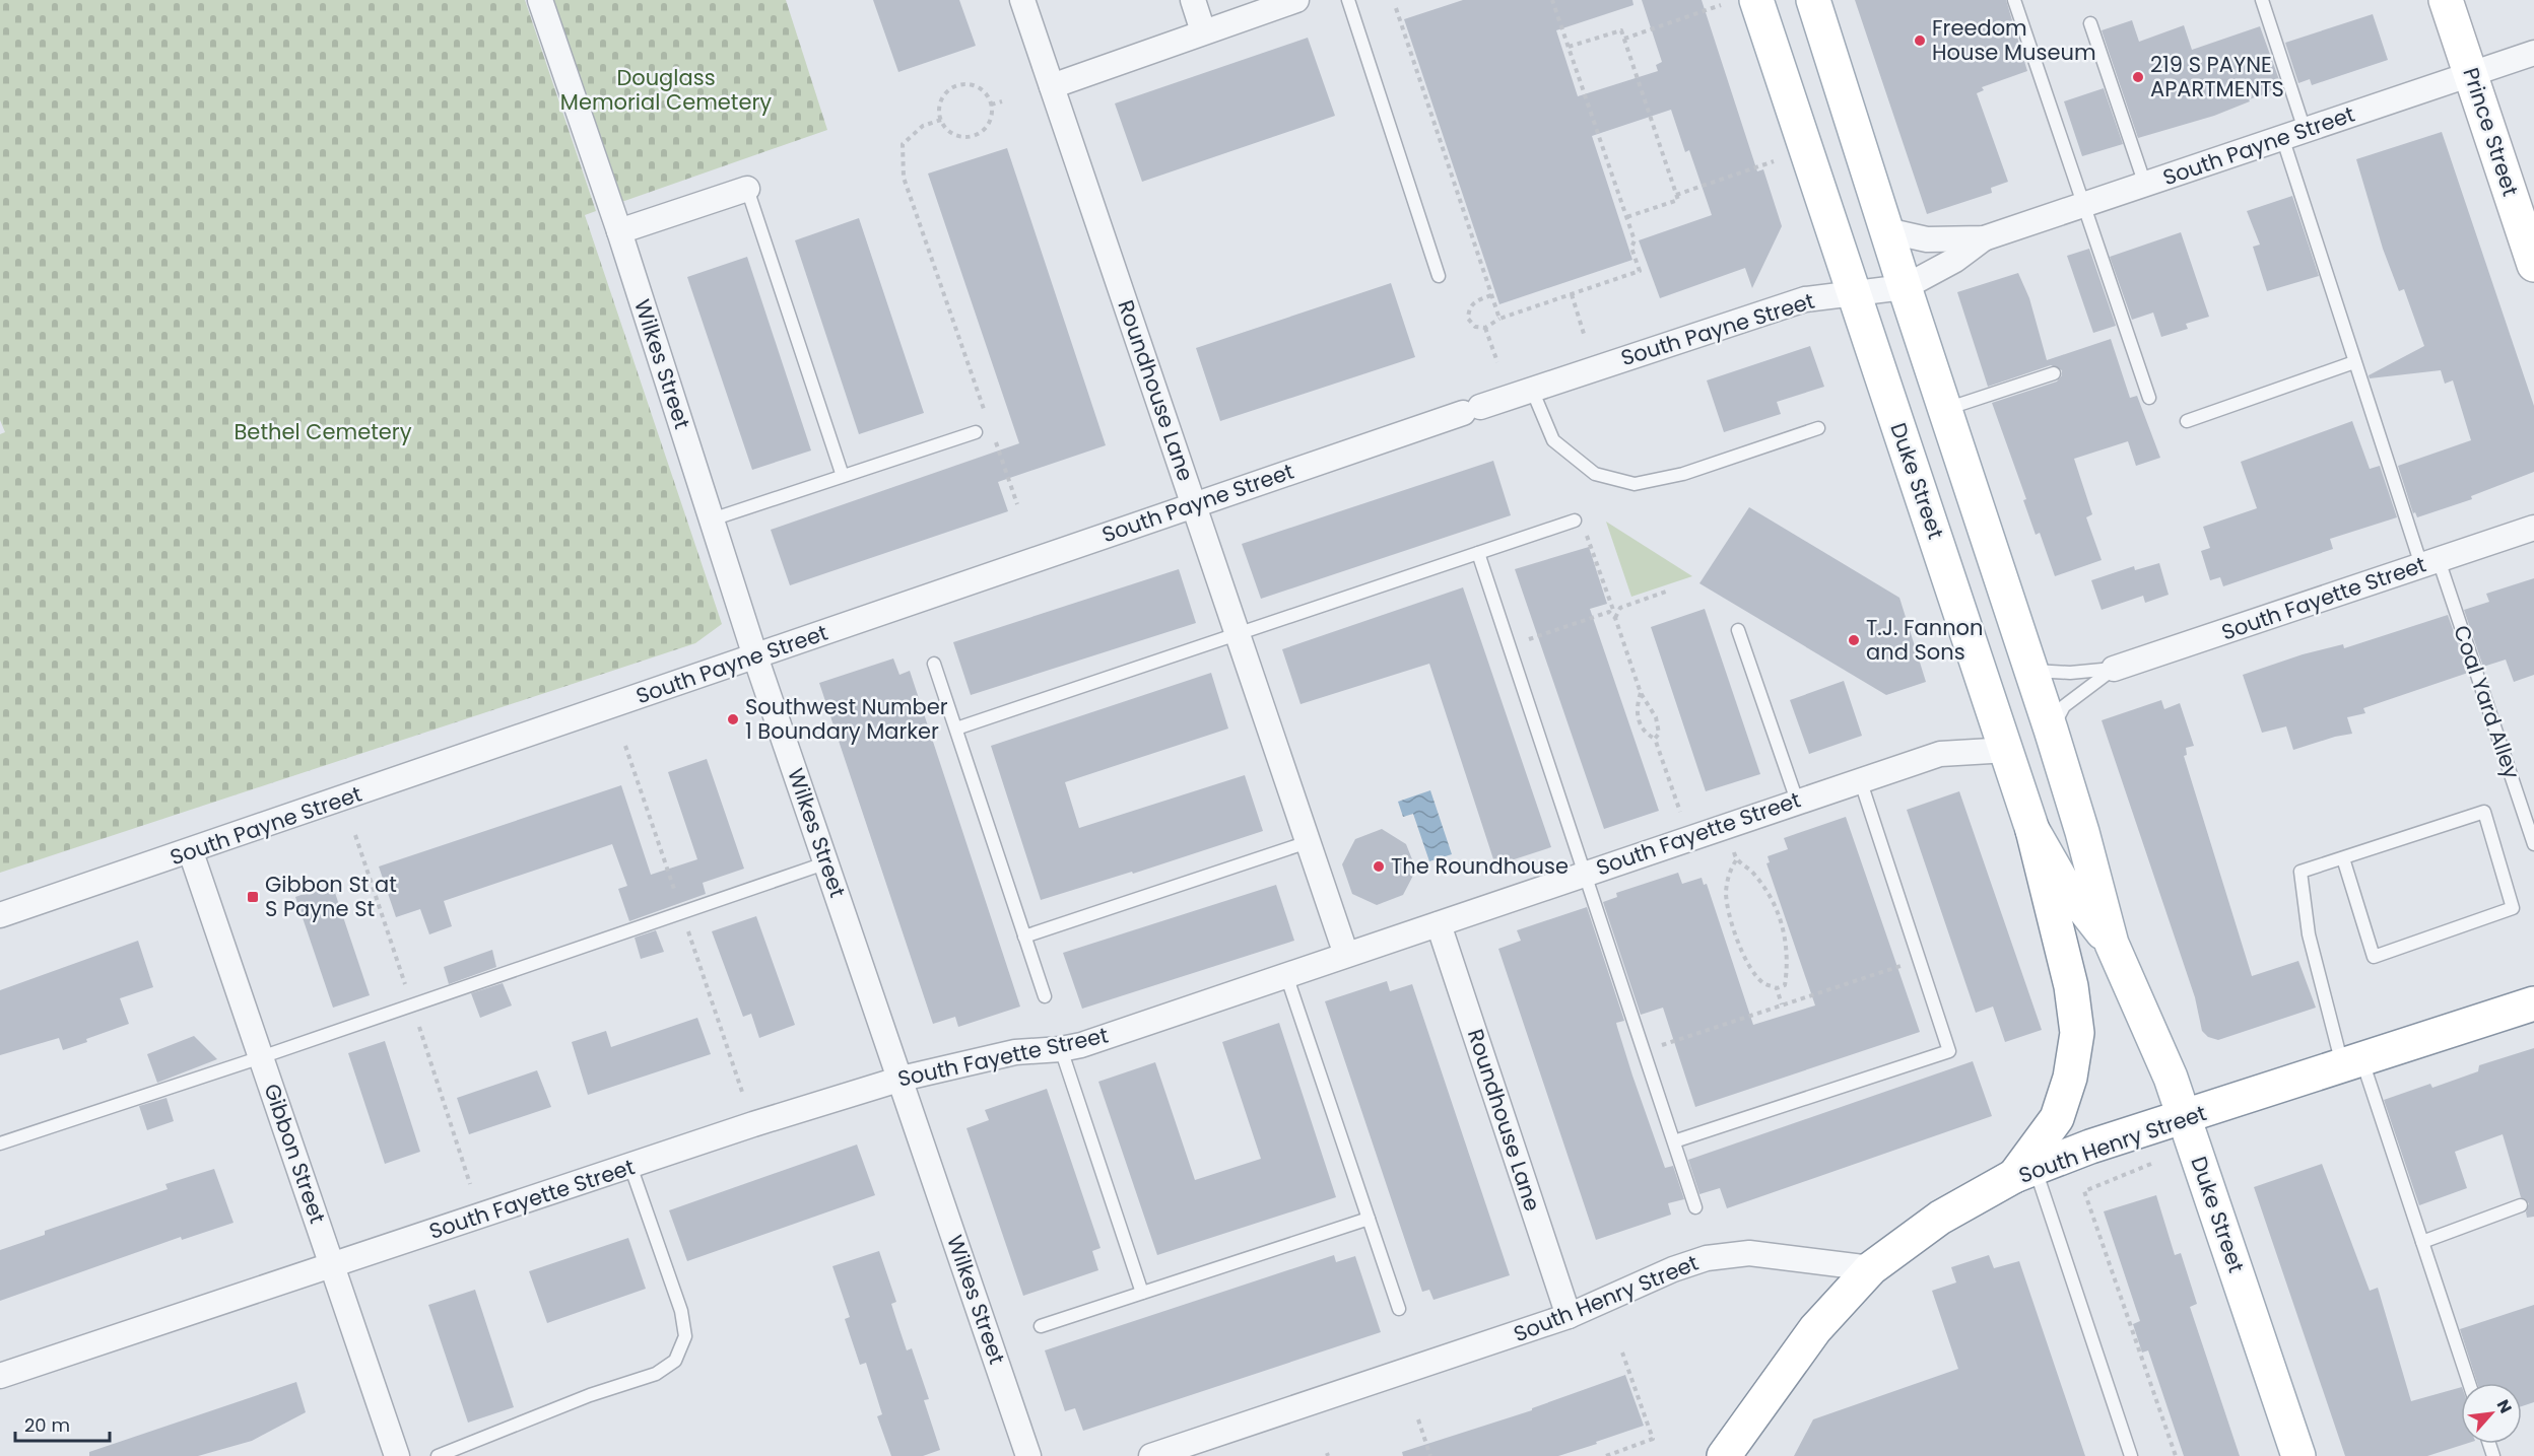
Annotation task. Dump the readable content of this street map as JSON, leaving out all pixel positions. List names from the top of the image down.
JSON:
{
  "streets": {
    "main road": ["Prince Street", "Duke Street", "South Henry Street"],
    "street": [
      "South Payne Street",
      "Wilkes Street",
      "Roundhouse Lane",
      "South Fayette Street",
      "Gibbon Street"
    ],
    "lane": ["Coal Yard Alley"]
  },
  "crossings": [
    ["Prince Street", "South Payne Street"],
    ["South Payne Street", "Wilkes Street"],
    ["South Payne Street", "Roundhouse Lane"],
    ["South Payne Street", "Duke Street"],
    ["South Payne Street", "Coal Yard Alley"],
    ["South Payne Street", "Gibbon Street"],
    ["Wilkes Street", "South Fayette Street"],
    ["Roundhouse Lane", "South Fayette Street"],
    ["Roundhouse Lane", "South Henry Street"],
    ["Duke Street", "South Fayette Street"],
    ["Duke Street", "South Henry Street"],
    ["South Fayette Street", "Coal Yard Alley"],
    ["South Fayette Street", "Gibbon Street"]
  ],
  "parks": ["Douglass Memorial Cemetery", "Bethel Cemetery"],
  "places": {
    "other": [
      "Freedom House Museum",
      "219 S PAYNE APARTMENTS",
      "T.J. Fannon and Sons",
      "Southwest Number 1 Boundary Marker",
      "The Roundhouse"
    ],
    "transit": ["Gibbon St at S Payne St"]
  },
  "scale_bar": "20 m",
  "north": "top right"
}
